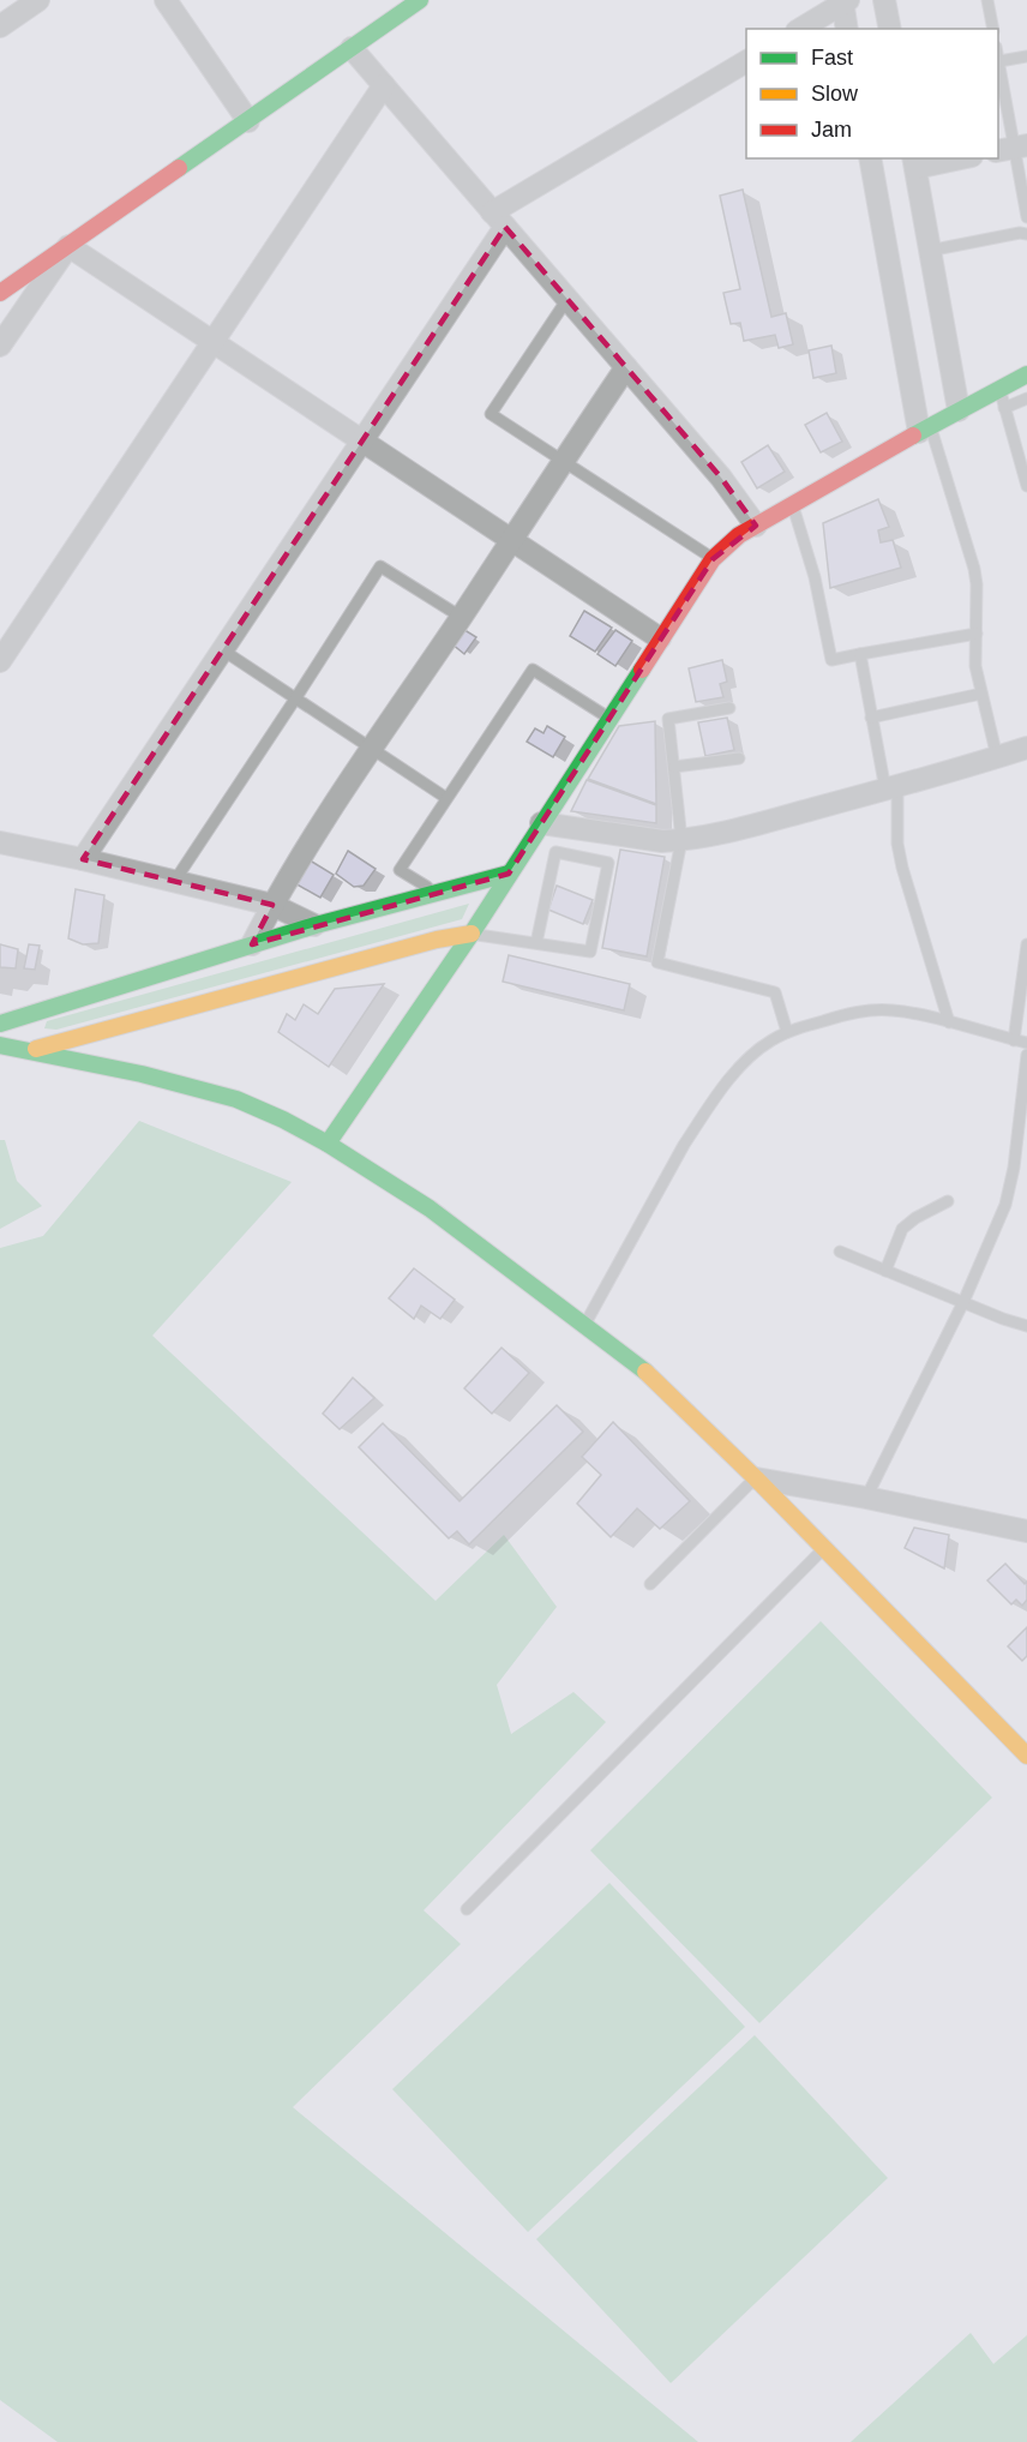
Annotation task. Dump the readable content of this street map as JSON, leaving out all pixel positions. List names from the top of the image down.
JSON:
{
  "legend": ["Fast", "Slow", "Jam"]
}
